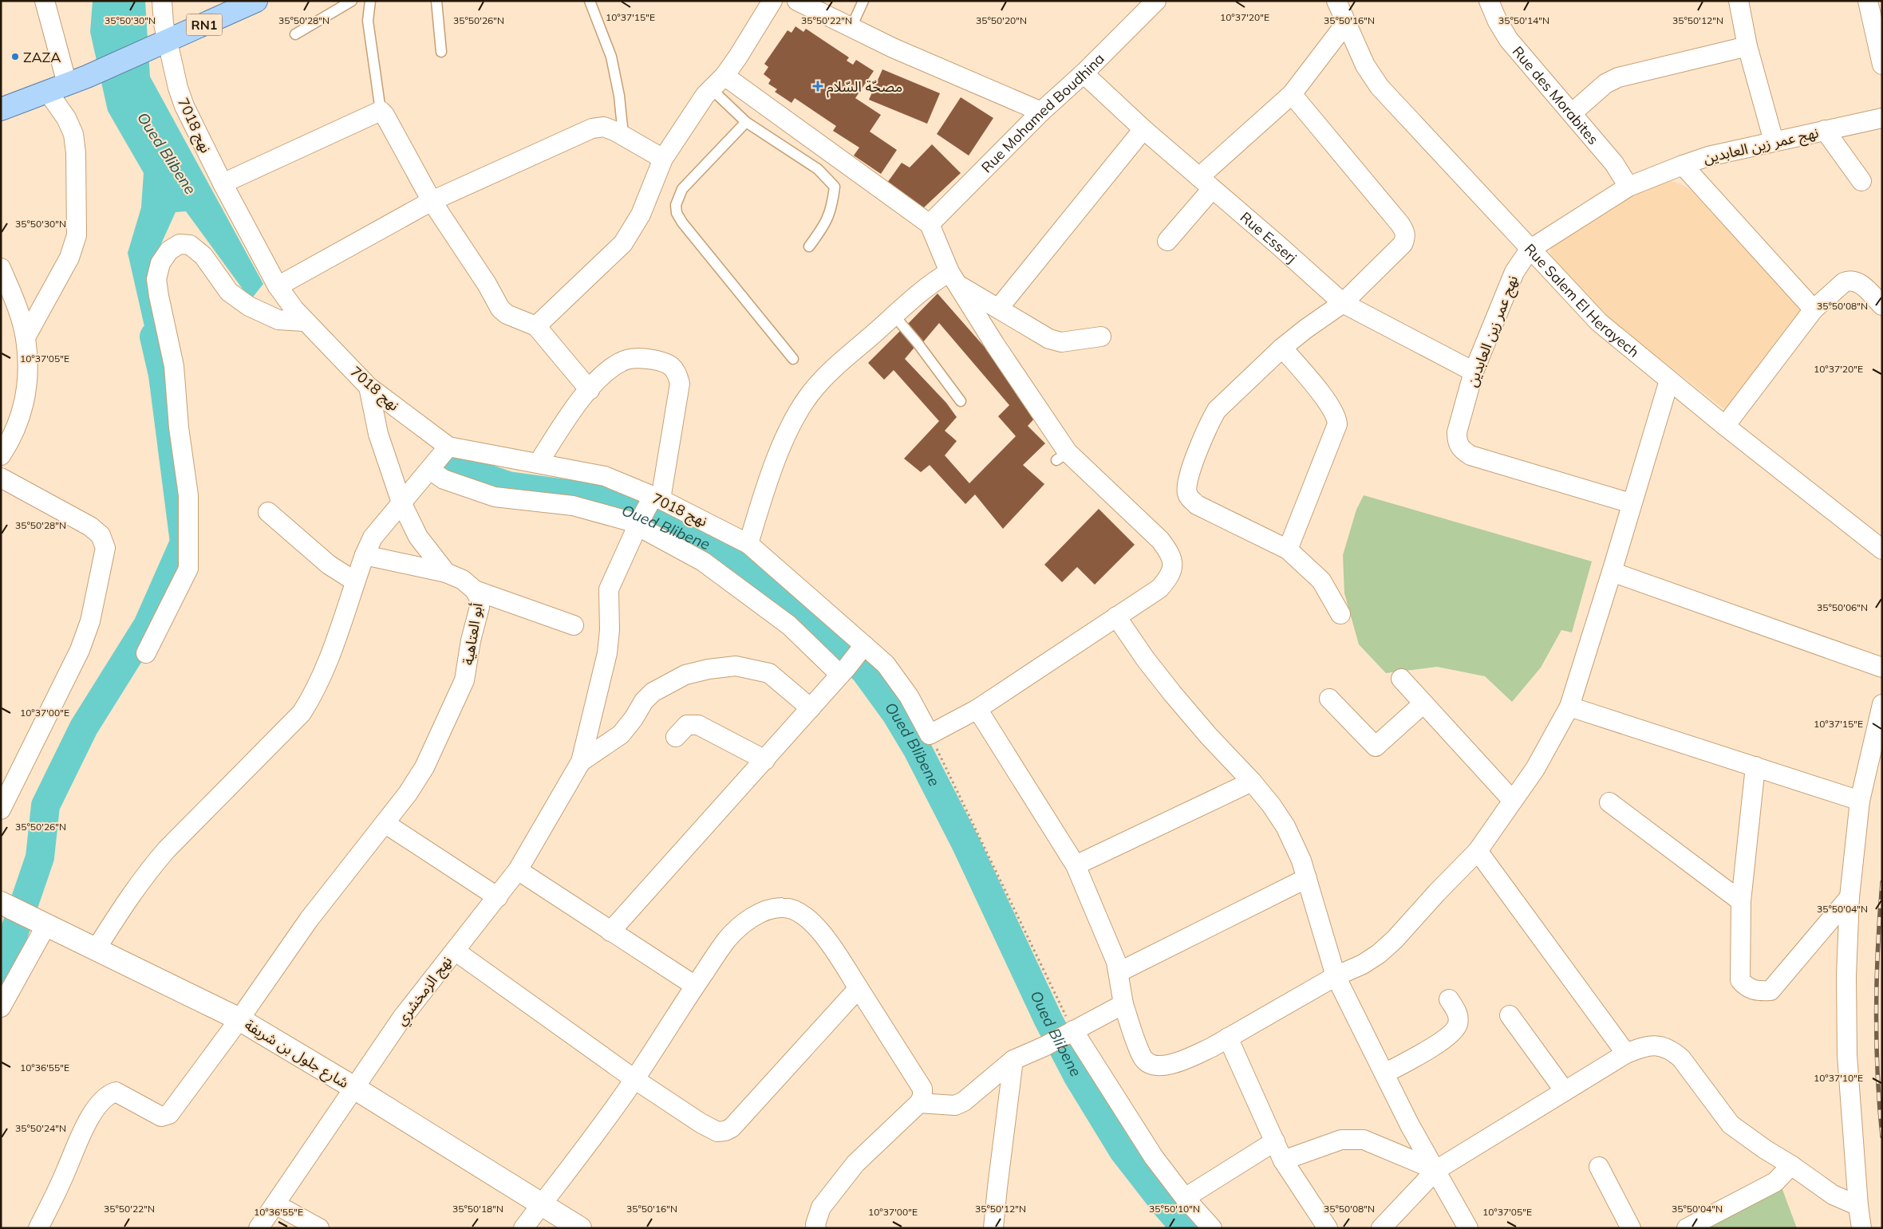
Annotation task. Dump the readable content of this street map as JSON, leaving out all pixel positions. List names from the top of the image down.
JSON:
{
  "streets": {
    "main road": ["RN1", "شارع جلول بن شريفة"],
    "street": [
      "Rue des Morabites",
      "Rue Mohamed Boudhina",
      "نهج 7018",
      "نهج عمر زين العابدين",
      "Rue Esserj",
      "Rue Salem El Herayech",
      "أبو العتاهية",
      "نهج الزمخشري"
    ]
  },
  "crossings": [
    ["RN1", "نهج 7018"],
    ["Rue des Morabites", "نهج عمر زين العابدين"],
    ["Rue Mohamed Boudhina", "Rue Esserj"],
    ["نهج 7018", "أبو العتاهية"],
    ["نهج عمر زين العابدين", "Rue Esserj"],
    ["نهج عمر زين العابدين", "Rue Salem El Herayech"],
    ["أبو العتاهية", "شارع جلول بن شريفة"],
    ["نهج الزمخشري", "شارع جلول بن شريفة"]
  ],
  "water": ["Oued Blibene"],
  "places": {
    "other": ["ZAZA"],
    "health": ["مصحّة السّلام"]
  },
  "coordinates": [
    "10°37'15\"E",
    "10°37'20\"E",
    "35°50'28\"N",
    "35°50'26\"N",
    "35°50'22\"N",
    "35°50'20\"N",
    "35°50'16\"N",
    "35°50'14\"N",
    "35°50'12\"N",
    "35°50'30\"N",
    "35°50'08\"N",
    "10°37'05\"E",
    "35°50'06\"N",
    "10°37'00\"E",
    "35°50'04\"N",
    "10°36'55\"E",
    "10°37'10\"E",
    "35°50'24\"N",
    "35°50'18\"N",
    "35°50'10\"N"
  ]
}
